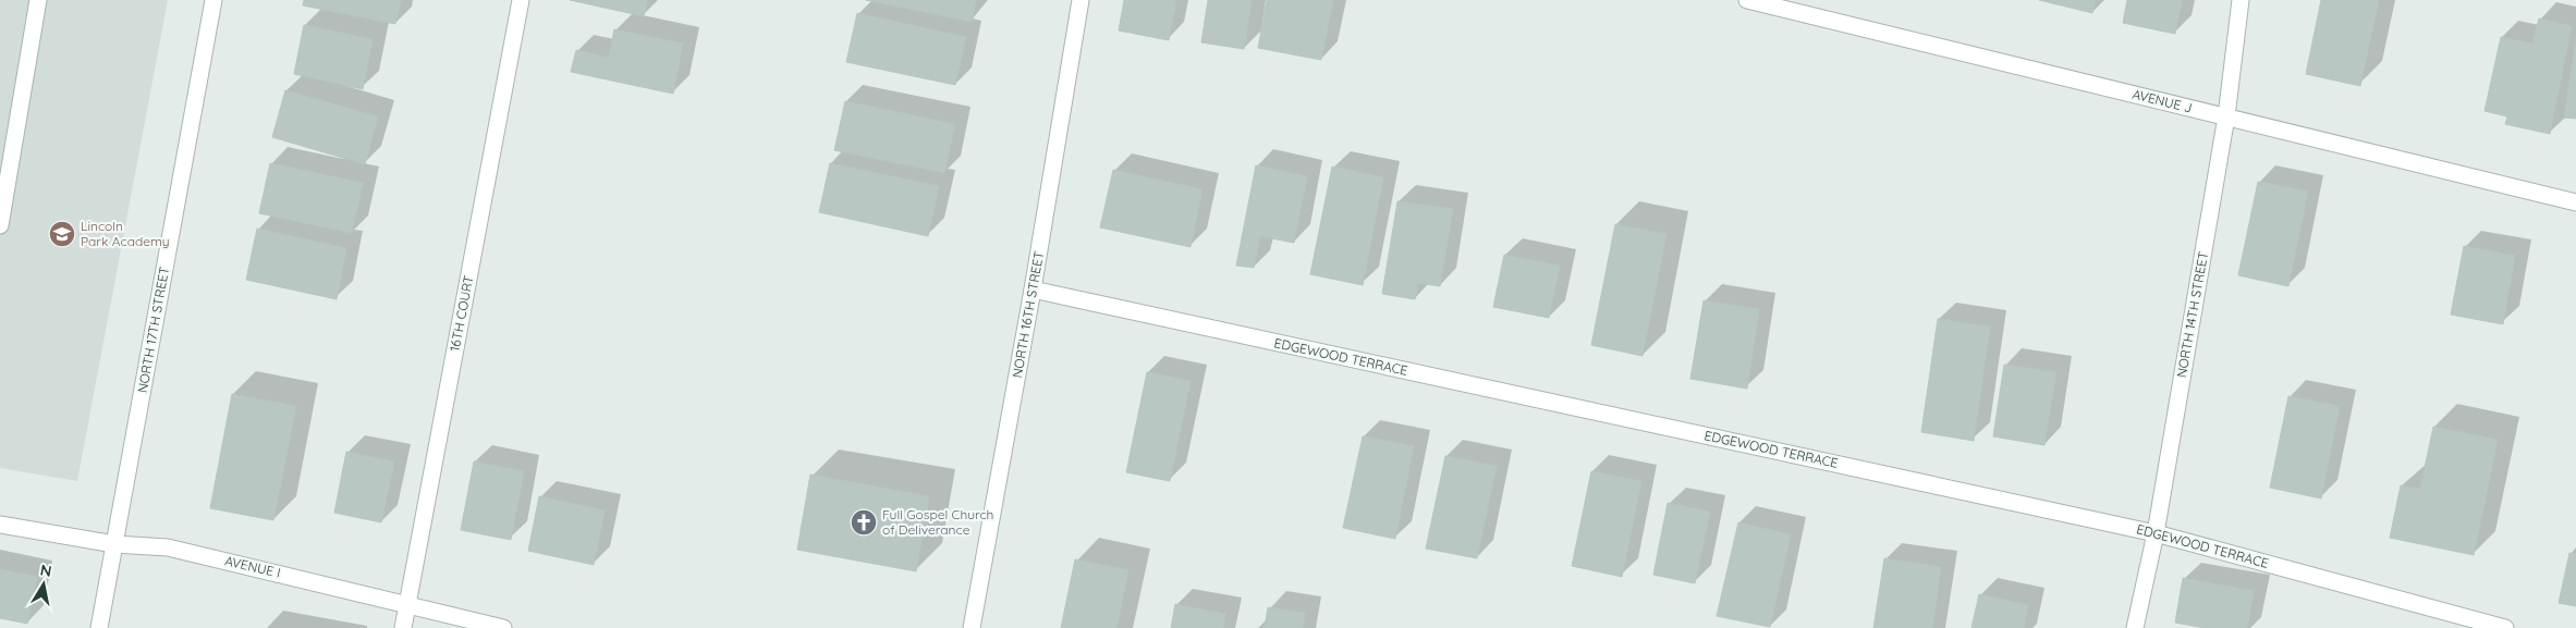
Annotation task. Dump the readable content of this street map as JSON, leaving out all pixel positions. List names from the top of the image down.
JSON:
{
  "streets": {
    "street": [
      "AVENUE J",
      "16TH COURT",
      "NORTH 16TH STREET",
      "NORTH 14TH STREET",
      "NORTH 17TH STREET",
      "EDGEWOOD TERRACE",
      "AVENUE I"
    ]
  },
  "crossings": [
    ["AVENUE J", "NORTH 14TH STREET"],
    ["16TH COURT", "AVENUE I"],
    ["NORTH 16TH STREET", "EDGEWOOD TERRACE"],
    ["NORTH 14TH STREET", "EDGEWOOD TERRACE"],
    ["NORTH 17TH STREET", "AVENUE I"]
  ],
  "places": {
    "school or university": ["Lincoln Park Academy"],
    "church": ["Full Gospel Church of Deliverance"]
  },
  "north": "top"
}
